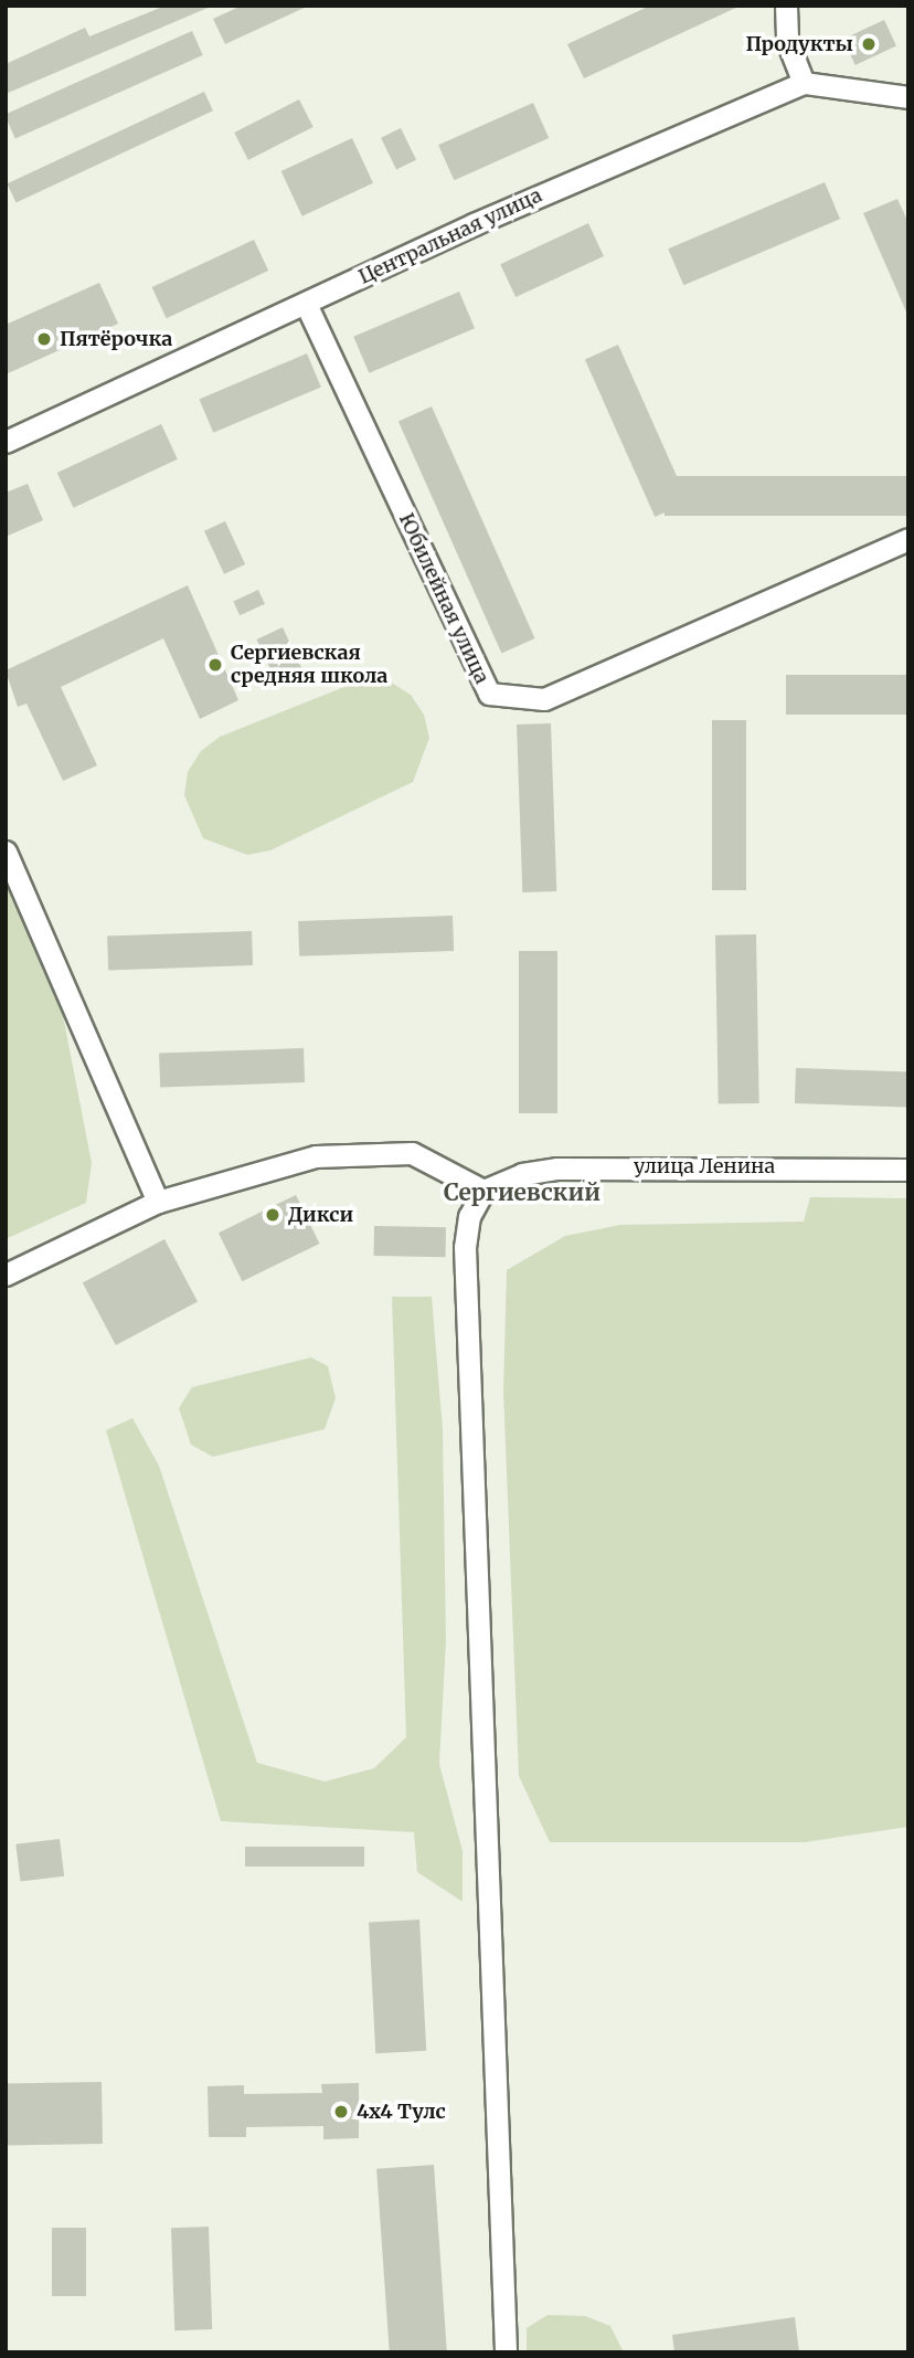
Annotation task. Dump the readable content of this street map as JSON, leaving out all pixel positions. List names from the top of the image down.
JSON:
{
  "streets": {
    "street": ["Центральная улица", "Юбилейная улица", "улица Ленина"]
  },
  "crossings": [
    ["Центральная улица", "Юбилейная улица"]
  ],
  "districts": ["Сергиевский"],
  "places": [
    "Продукты",
    "Пятёрочка",
    "Сергиевская средняя школа",
    "Дикси",
    "4x4 Тулс"
  ]
}
